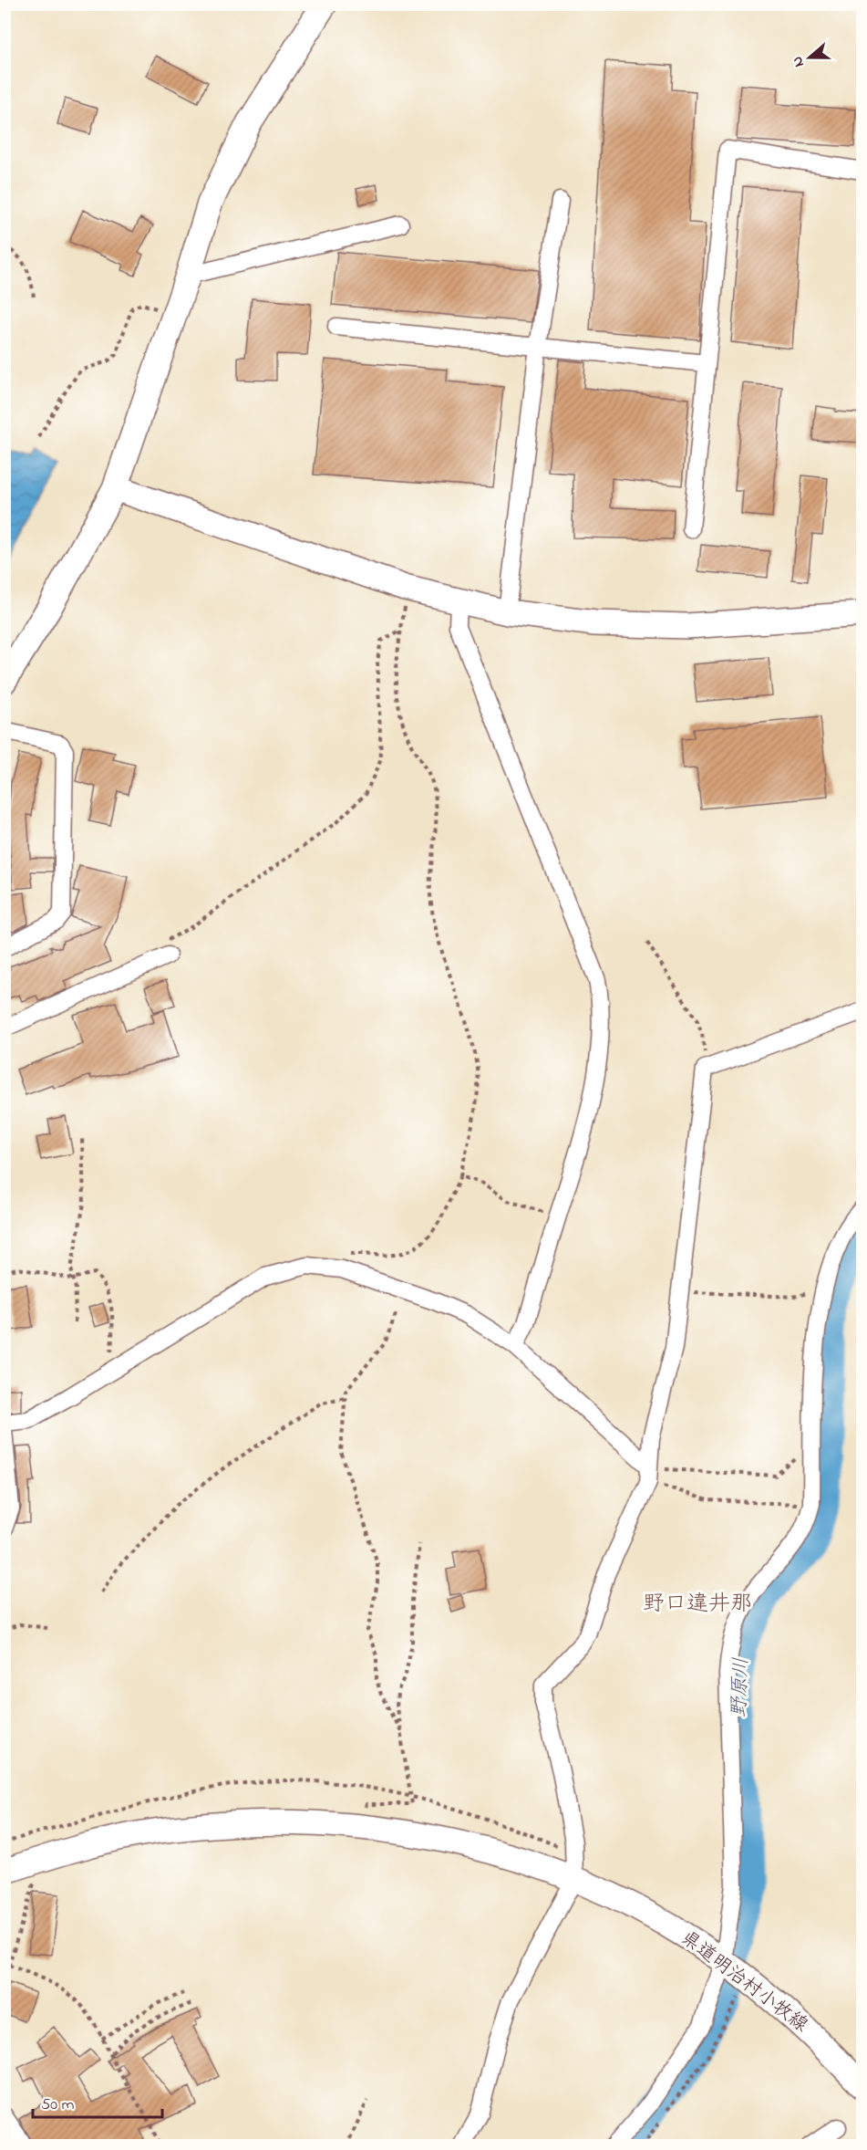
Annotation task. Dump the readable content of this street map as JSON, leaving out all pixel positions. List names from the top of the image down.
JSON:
{
  "streets": {
    "street": ["県道明治村小牧線"]
  },
  "districts": ["野口違井那"],
  "water": ["野原川"],
  "scale_bar": "50 m",
  "north": "left"
}
